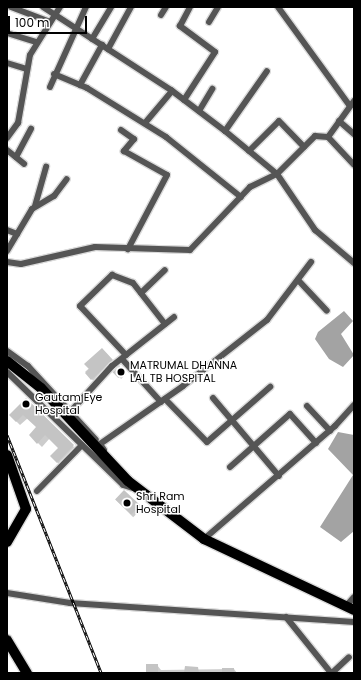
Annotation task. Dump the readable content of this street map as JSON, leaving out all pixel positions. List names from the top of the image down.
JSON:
{
  "places": ["MATRUMAL DHANNA LAL TB HOSPITAL", "Gautam Eye Hospital", "Shri Ram Hospital"],
  "scale_bar": "100 m"
}
